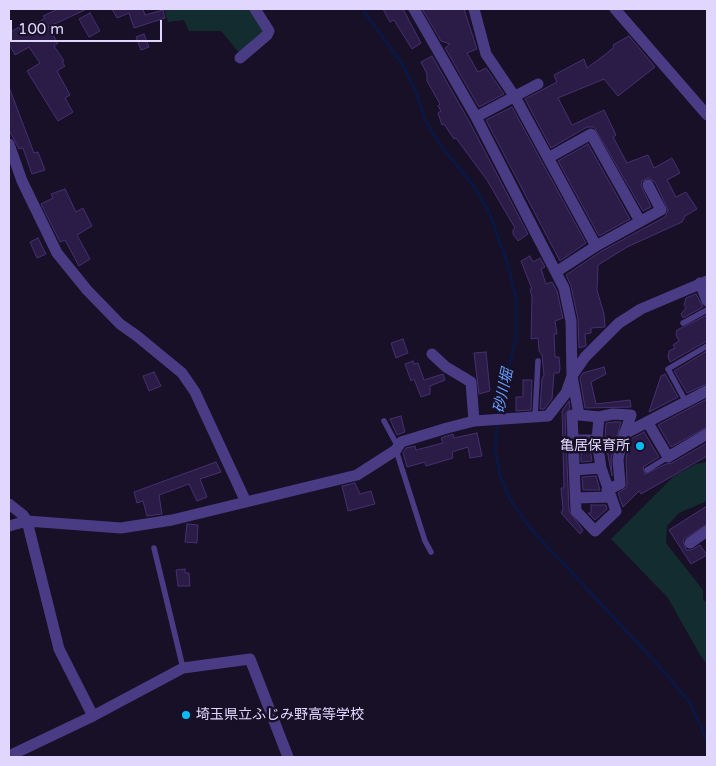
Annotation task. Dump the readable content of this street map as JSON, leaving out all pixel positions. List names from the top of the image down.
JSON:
{
  "water": ["砂川堀"],
  "places": ["亀居保育所", "埼玉県立ふじみ野高等学校"],
  "scale_bar": "100 m"
}
